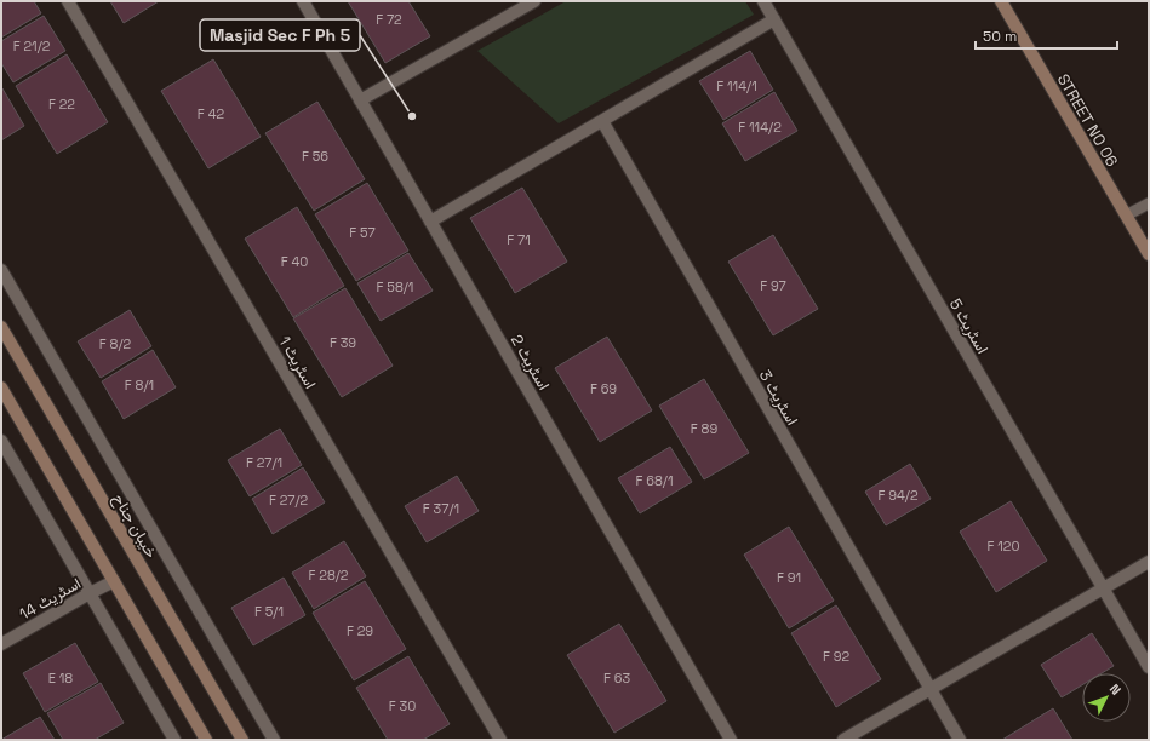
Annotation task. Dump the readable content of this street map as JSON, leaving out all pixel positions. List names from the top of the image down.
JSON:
{
  "streets": {
    "main road": ["STREET NO 06", "خیبان جناح"],
    "street": [
      "اسٹریٹ 5",
      "اسٹریٹ 1",
      "اسٹریٹ 2",
      "اسٹریٹ 3",
      "اسٹریٹ 14"
    ]
  },
  "places": ["Masjid Sec F Ph 5"],
  "house_numbers": [
    "F 72",
    "F 21/2",
    "F 114/1",
    "F 22",
    "F 42",
    "F 114/2",
    "F 56",
    "F 57",
    "F 71",
    "F 40",
    "F 97",
    "F 58/1",
    "F 39",
    "F 8/2",
    "F 8/1",
    "F 69",
    "F 89",
    "F 27/1",
    "F 68/1",
    "F 94/2",
    "F 27/2",
    "F 37/1",
    "F 120",
    "F 28/2",
    "F 91",
    "F 5/1",
    "F 29",
    "F 92",
    "E 18",
    "F 63",
    "F 30"
  ],
  "scale_bar": "50 m",
  "north": "top right"
}
